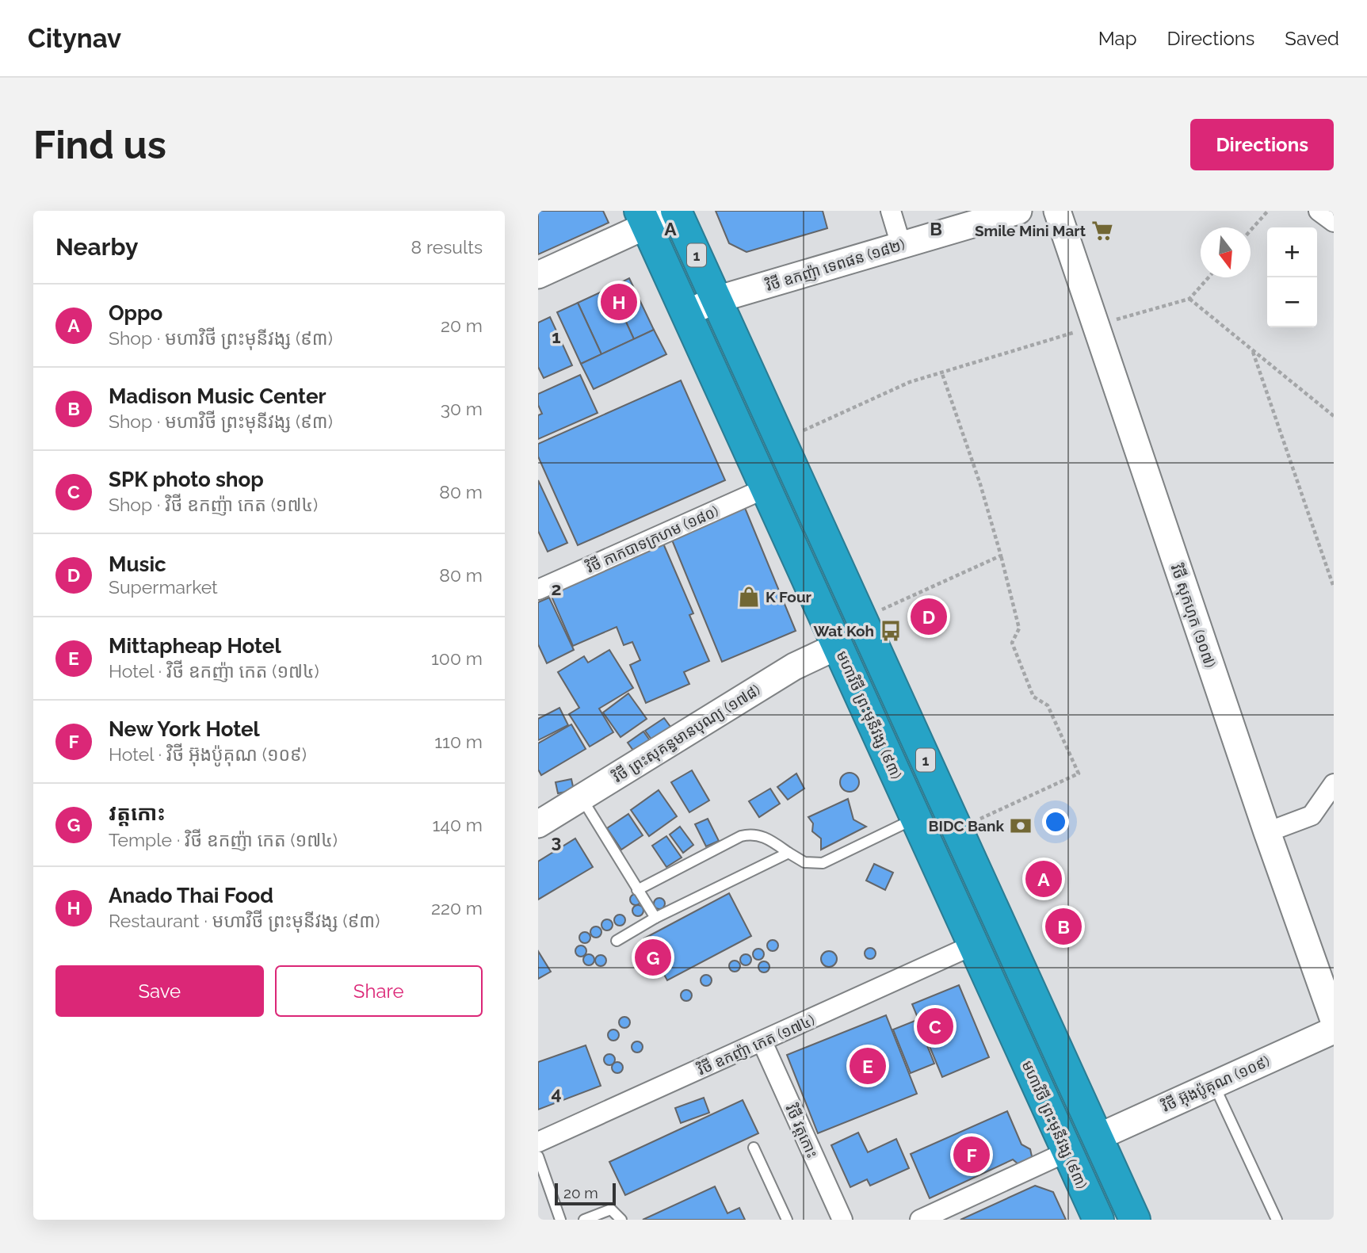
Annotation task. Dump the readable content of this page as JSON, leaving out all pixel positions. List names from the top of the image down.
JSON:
{
  "streets": {
    "highway": ["1", "មហាវិថី ព្រះមុនីវង្ស (៩៣)"],
    "street": [
      "វិថី ឧកញ៉ា ទេពផន (១៨២)",
      "វិថី កាកបាទក្រហម (១៨០)",
      "វិថី សុកហុក (១០៧)",
      "វិថី ព្រះសុគន្ធមានបុណ្យ (១៧៨)",
      "វិថី ឧកញ៉ា កេត (១៧៤)",
      "វិថី អ៊ុងប៉ូគុណ (១០៩)",
      "វិថី វត្តកោះ"
    ]
  },
  "crossings": [
    ["1", "វិថី ឧកញ៉ា ទេពផន (១៨២)"],
    ["1", "វិថី អ៊ុងប៉ូគុណ (១០៩)"],
    ["វិថី ឧកញ៉ា ទេពផន (១៨២)", "មហាវិថី ព្រះមុនីវង្ស (៩៣)"],
    ["វិថី កាកបាទក្រហម (១៨០)", "មហាវិថី ព្រះមុនីវង្ស (៩៣)"],
    ["មហាវិថី ព្រះមុនីវង្ស (៩៣)", "វិថី ព្រះសុគន្ធមានបុណ្យ (១៧៨)"],
    ["មហាវិថី ព្រះមុនីវង្ស (៩៣)", "វិថី ឧកញ៉ា កេត (១៧៤)"],
    ["វិថី ឧកញ៉ា កេត (១៧៤)", "វិថី វត្តកោះ"]
  ],
  "places": {
    "supermarket": ["Smile Mini Mart"],
    "shop": ["K Four"],
    "bus stop": ["Wat Koh"],
    "bank": ["BIDC Bank"]
  },
  "scale_bar": "20 m",
  "north": "bottom",
  "page": {
    "header": "Citynav",
    "nav": ["Map", "Directions", "Saved"],
    "buttons": [
      "Directions",
      ["Save", "Share"]
    ],
    "title": "Find us",
    "heading": ["Nearby", "8 results"],
    "map_buttons": ["+", "−"],
    "pins": [
      "H",
      "D",
      "A",
      "B",
      "G",
      "C",
      "E",
      "F"
    ],
    "list": [
      {
        "mark": "A",
        "name": "Oppo",
        "note": "Shop · មហាវិថី ព្រះមុនីវង្ស (៩៣)",
        "value": "20 m"
      },
      {
        "mark": "B",
        "name": "Madison Music Center",
        "note": "Shop · មហាវិថី ព្រះមុនីវង្ស (៩៣)",
        "value": "30 m"
      },
      {
        "mark": "C",
        "name": "SPK photo shop",
        "note": "Shop · វិថី ឧកញ៉ា កេត (១៧៤)",
        "value": "80 m"
      },
      {
        "mark": "D",
        "name": "Music",
        "note": "Supermarket",
        "value": "80 m"
      },
      {
        "mark": "E",
        "name": "Mittapheap Hotel",
        "note": "Hotel · វិថី ឧកញ៉ា កេត (១៧៤)",
        "value": "100 m"
      },
      {
        "mark": "F",
        "name": "New York Hotel",
        "note": "Hotel · វិថី អ៊ុងប៉ូគុណ (១០៩)",
        "value": "110 m"
      },
      {
        "mark": "G",
        "name": "វត្តកោះ",
        "note": "Temple · វិថី ឧកញ៉ា កេត (១៧៤)",
        "value": "140 m"
      },
      {
        "mark": "H",
        "name": "Anado Thai Food",
        "note": "Restaurant · មហាវិថី ព្រះមុនីវង្ស (៩៣)",
        "value": "220 m"
      }
    ],
    "scale": "20 m"
  },
  "grid": {
    "columns": ["A", "B"],
    "rows": [
      "1",
      "2",
      "3",
      "4"
    ]
  }
}
